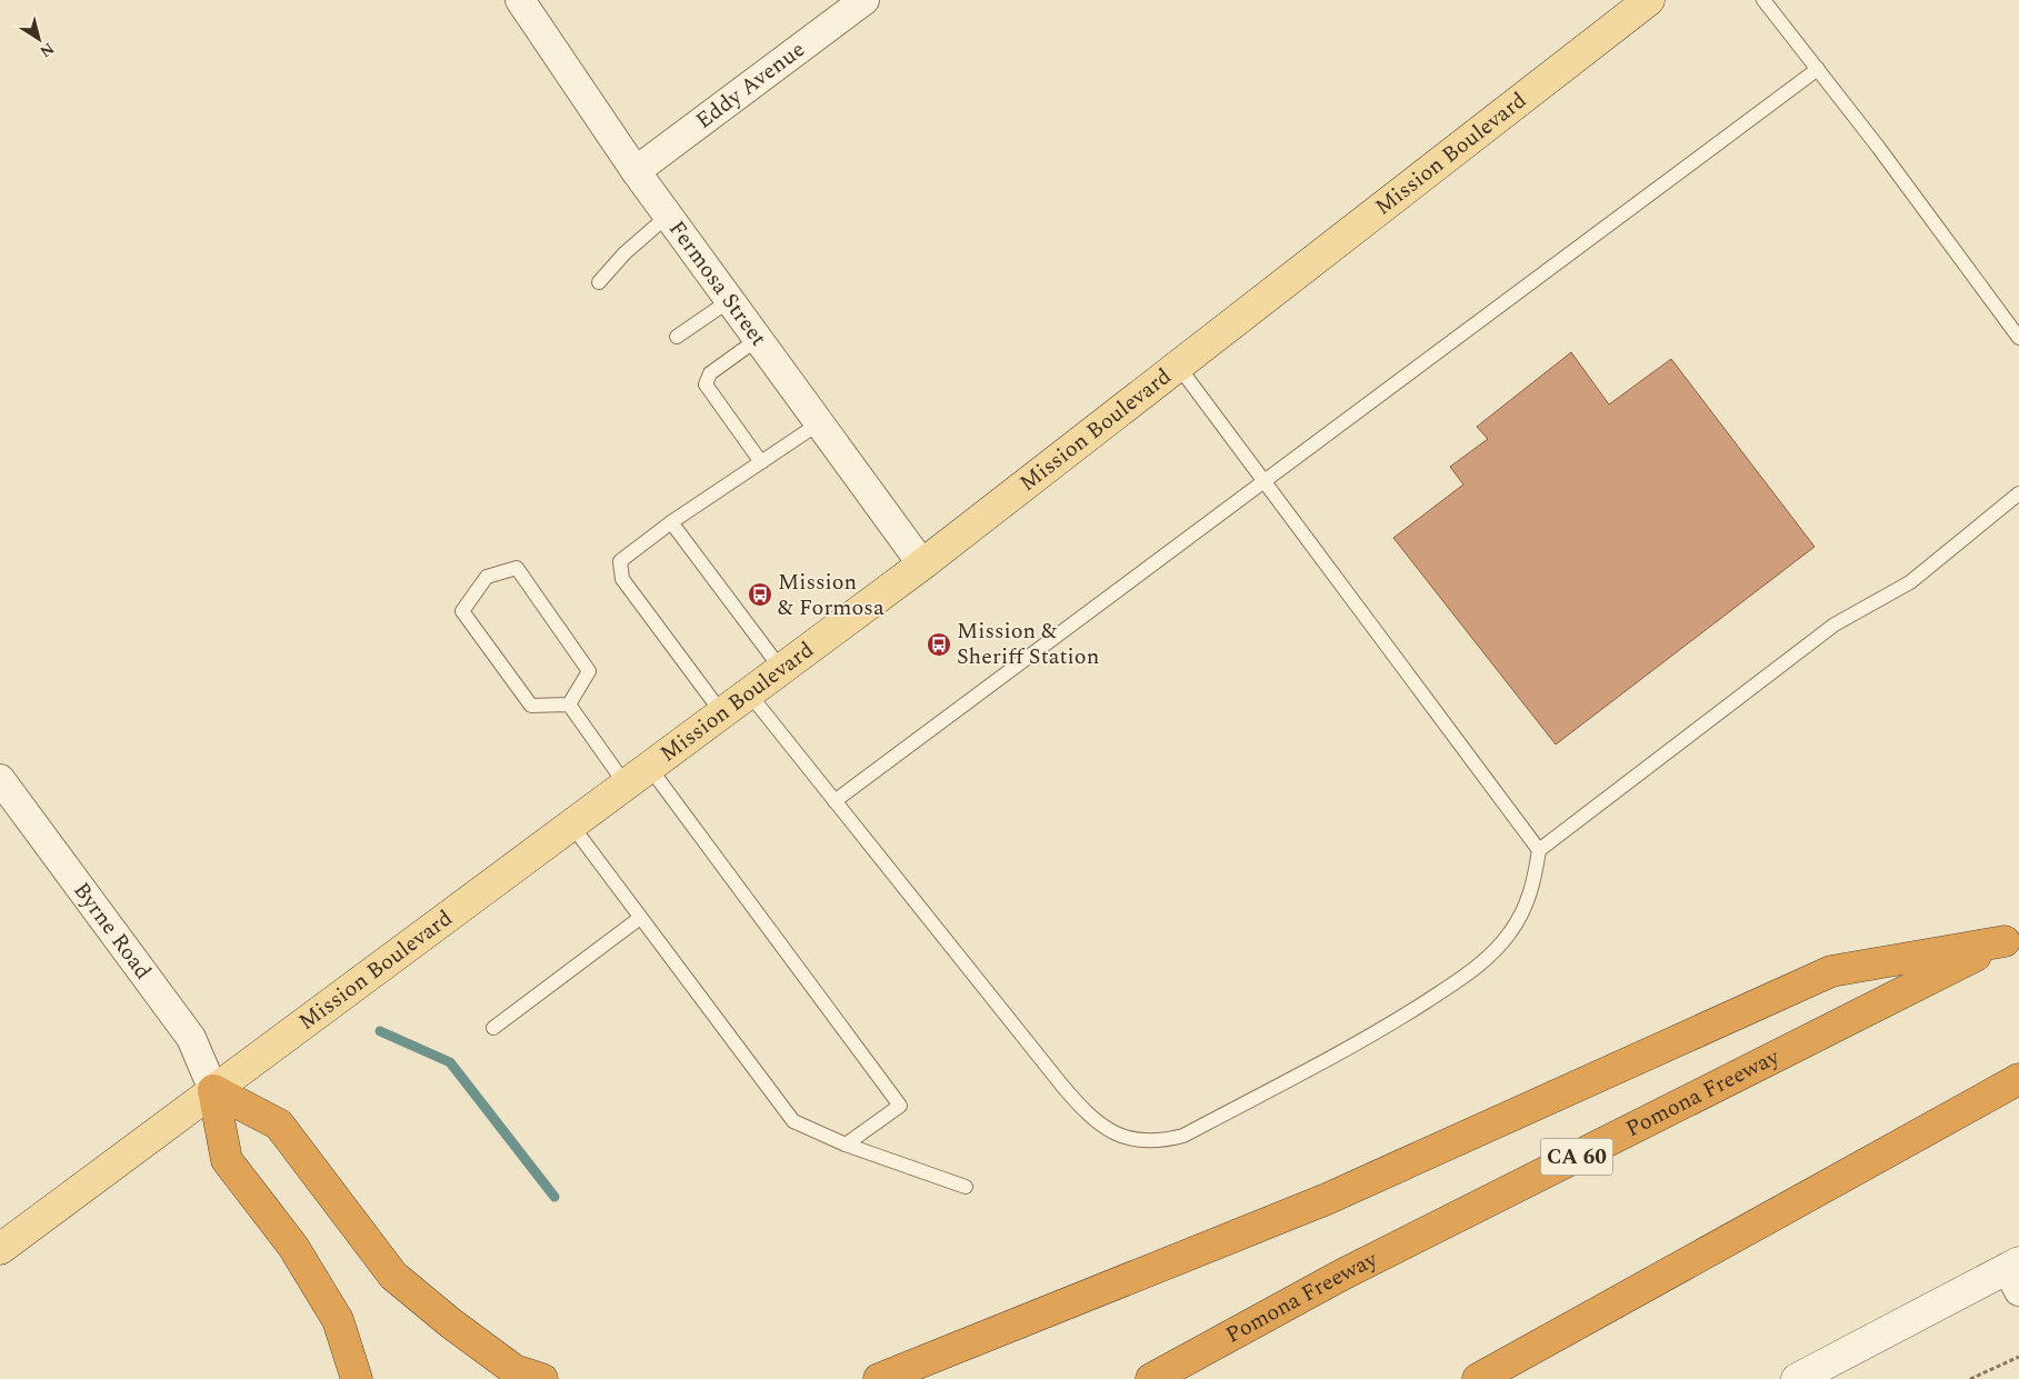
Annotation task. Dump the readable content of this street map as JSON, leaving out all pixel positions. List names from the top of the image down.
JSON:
{
  "streets": {
    "highway": ["Pomona Freeway", "CA 60"],
    "main road": ["Mission Boulevard"],
    "street": ["Eddy Avenue", "Fermosa Street", "Byrne Road"]
  },
  "crossings": [
    ["Eddy Avenue", "Fermosa Street"],
    ["Mission Boulevard", "Fermosa Street"],
    ["Mission Boulevard", "Byrne Road"]
  ],
  "places": {
    "bus stop": ["Mission & Formosa", "Mission & Sheriff Station"]
  },
  "north": "bottom right"
}
